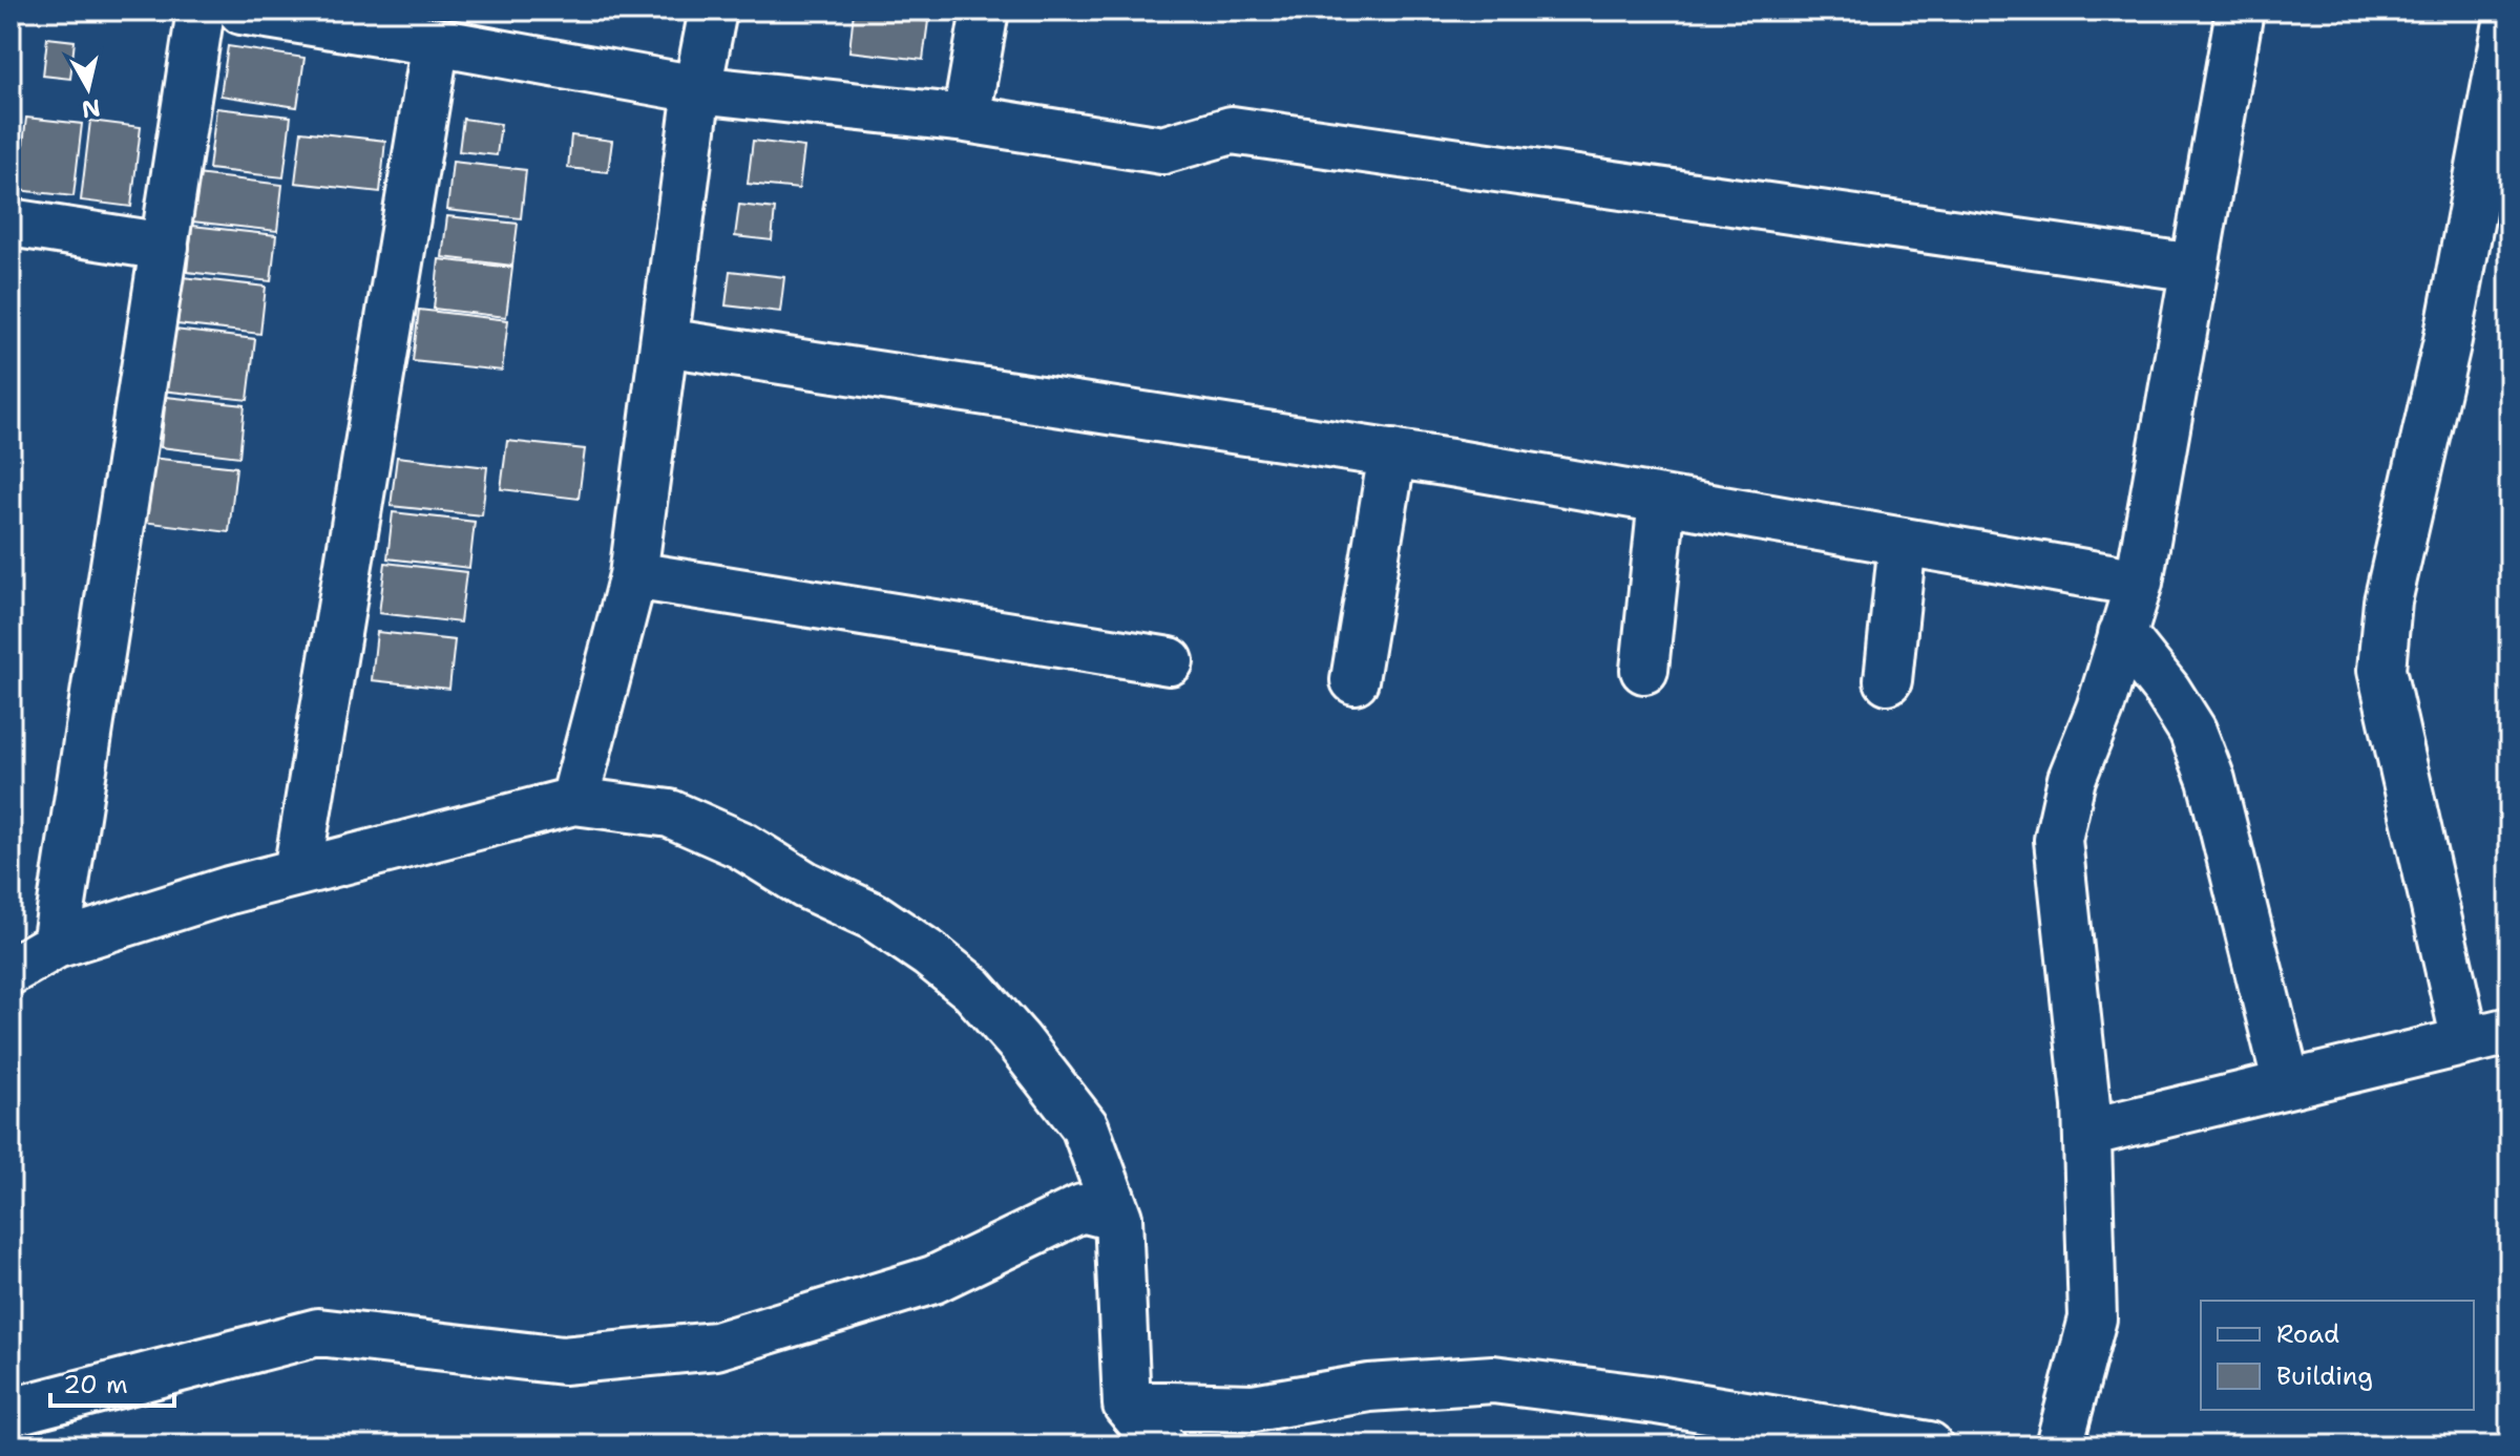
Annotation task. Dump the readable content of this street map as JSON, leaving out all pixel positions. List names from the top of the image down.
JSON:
{
  "legend": ["Road", "Building"],
  "scale_bar": "20 m",
  "north": "bottom"
}
